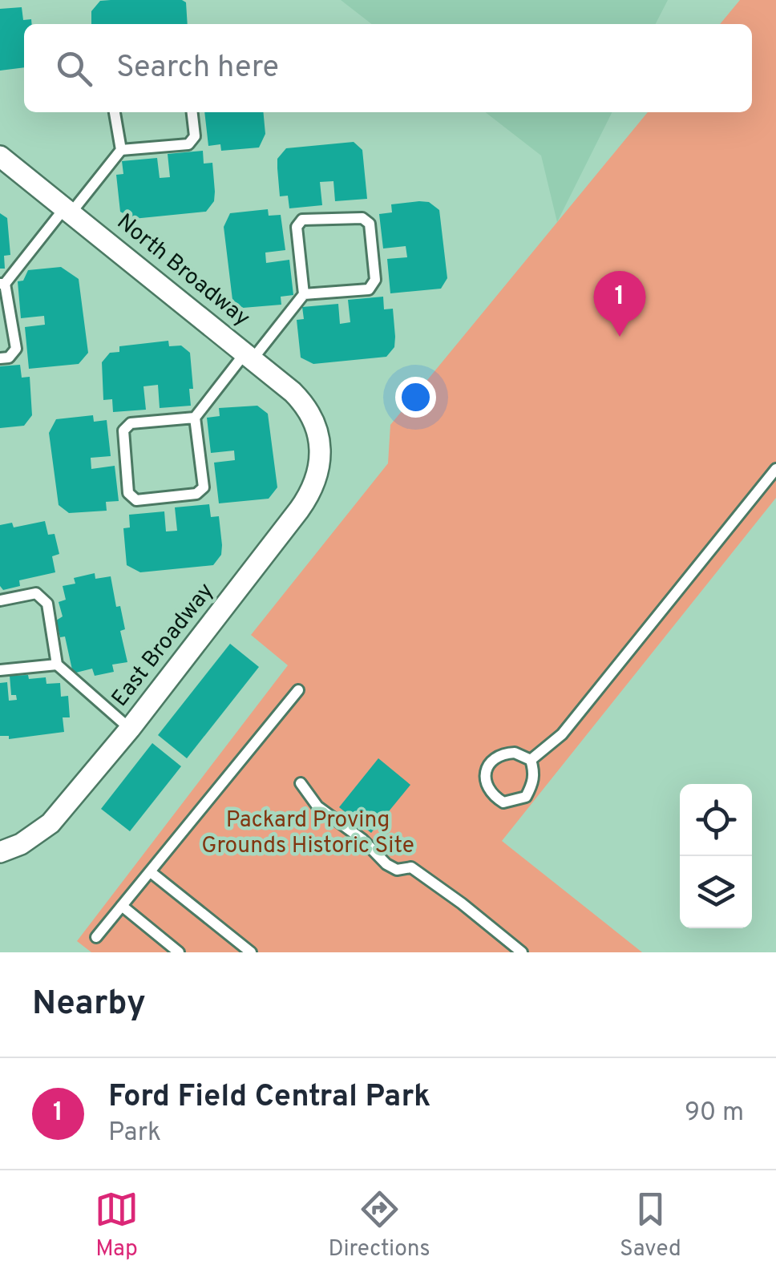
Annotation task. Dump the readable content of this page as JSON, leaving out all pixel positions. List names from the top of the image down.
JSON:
{
  "streets": {
    "street": ["North Broadway", "East Broadway"]
  },
  "crossings": [
    ["North Broadway", "East Broadway"]
  ],
  "parks": ["Packard Proving Grounds Historic Site"],
  "page": {
    "search": "Search here",
    "pins": "1",
    "heading": "Nearby",
    "list": [
      {
        "mark": "1",
        "name": "Ford Field Central Park",
        "note": "Park",
        "value": "90 m"
      }
    ],
    "nav": ["Map", "Directions", "Saved"]
  }
}
